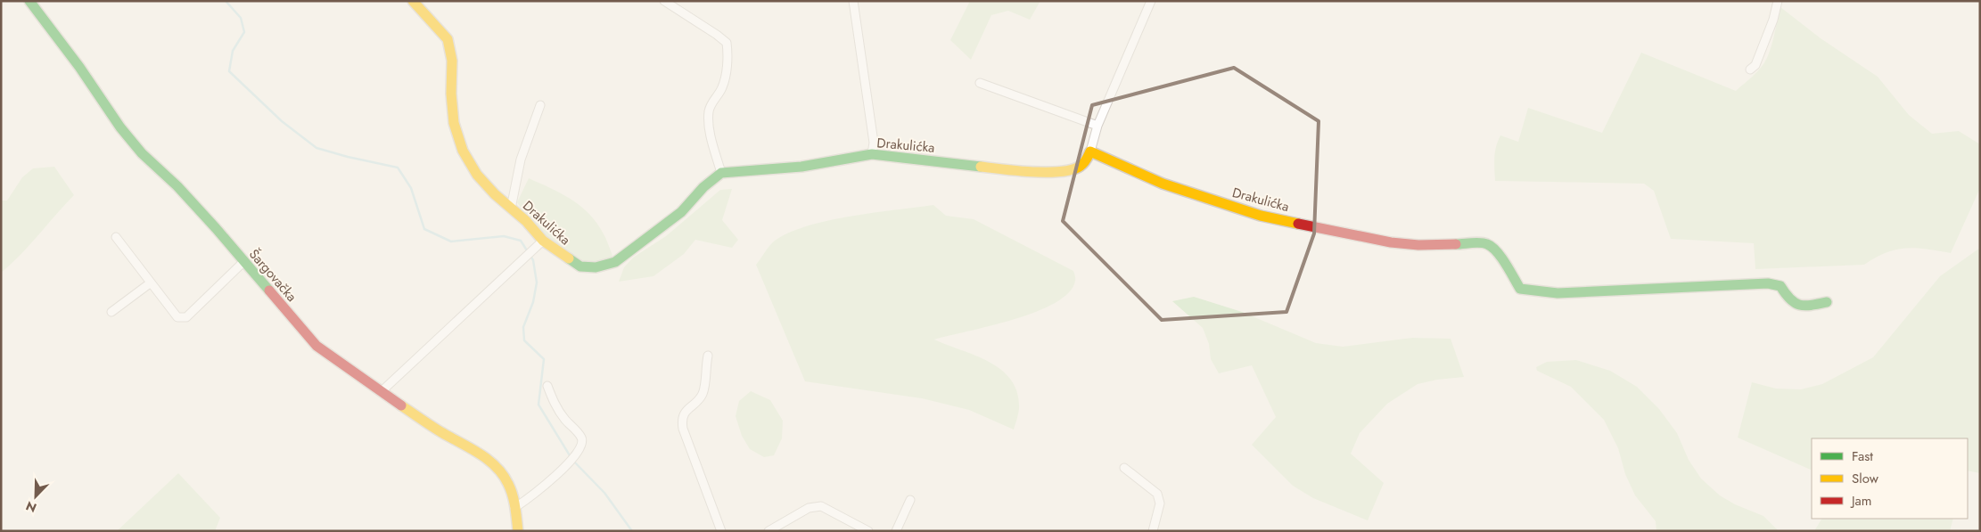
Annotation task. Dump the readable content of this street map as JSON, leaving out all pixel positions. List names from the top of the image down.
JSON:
{
  "streets": {
    "street": ["Drakulićka", "Šargovačka"]
  },
  "legend": ["Fast", "Slow", "Jam"],
  "north": "bottom left"
}
